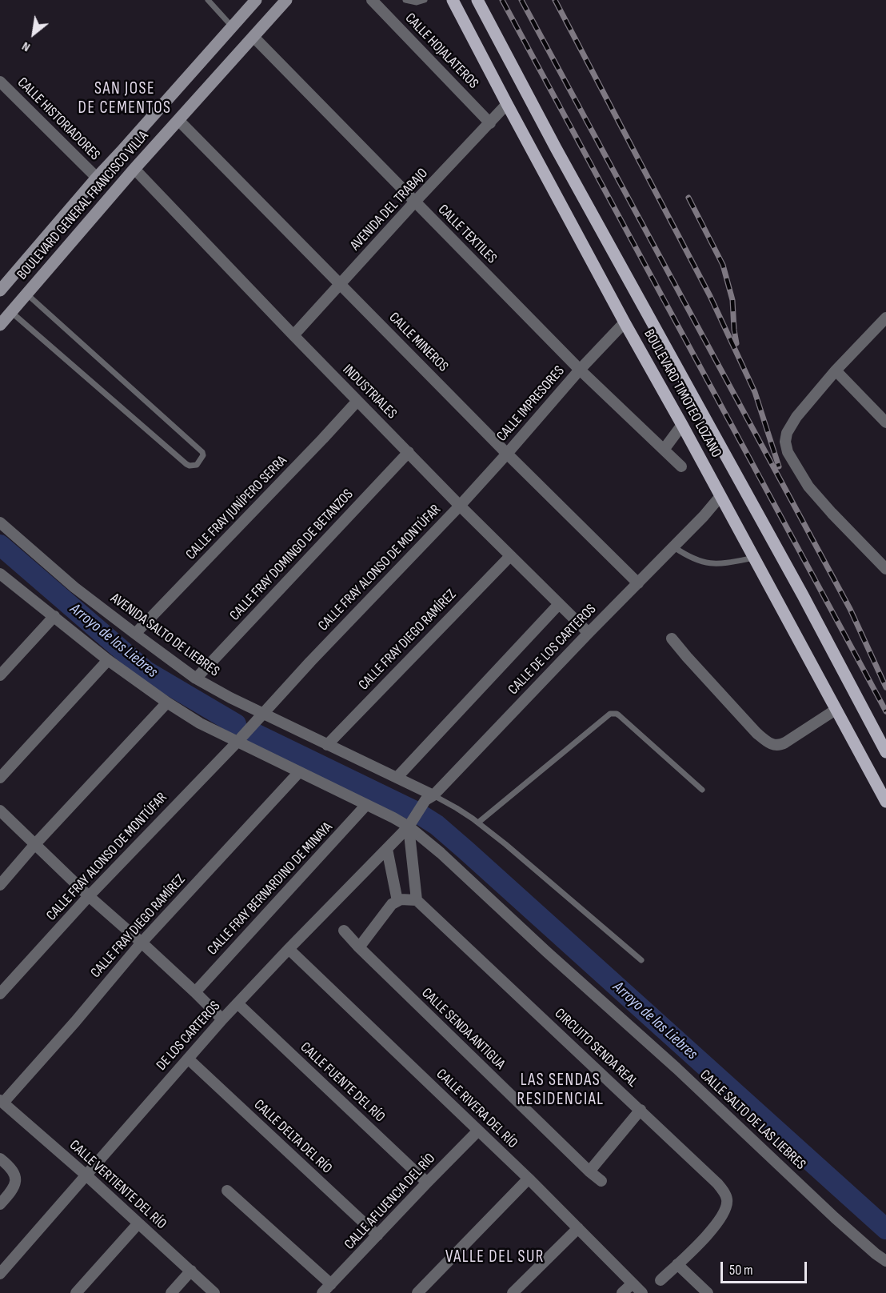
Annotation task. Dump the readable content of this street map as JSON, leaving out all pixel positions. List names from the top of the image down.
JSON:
{
  "streets": {
    "main road": ["BOULEVARD GENERAL FRANCISCO VILLA", "BOULEVARD TIMOTEO LOZANO"],
    "street": [
      "CALLE HOJALATEROS",
      "CALLE HISTORIADORES",
      "AVENIDA DEL TRABAJO",
      "CALLE TEXTILES",
      "CALLE MINEROS",
      "INDUSTRIALES",
      "CALLE IMPRESORES",
      "CALLE FRAY JUNÍPERO SERRA",
      "CALLE FRAY DOMINGO DE BETANZOS",
      "CALLE FRAY ALONSO DE MONTÚFAR",
      "AVENIDA SALTO DE LIEBRES",
      "CALLE FRAY DIEGO RAMÍREZ",
      "CALLE DE LOS CARTEROS",
      "CALLE FRAY BERNARDINO DE MINAYA",
      "CALLE SENDA ANTIGUA",
      "DE LOS CARTEROS",
      "CIRCUITO SENDA REAL",
      "CALLE FUENTE DEL RÍO",
      "CALLE RIVERA DEL RÍO",
      "CALLE SALTO DE LAS LIEBRES",
      "CALLE DELTA DEL RÍO",
      "CALLE VERTIENTE DEL RÍO",
      "CALLE AFLUENCIA DEL RÍO"
    ]
  },
  "crossings": [
    ["CALLE HOJALATEROS", "AVENIDA DEL TRABAJO"],
    ["CALLE HISTORIADORES", "BOULEVARD GENERAL FRANCISCO VILLA"],
    ["BOULEVARD GENERAL FRANCISCO VILLA", "CALLE TEXTILES"],
    ["BOULEVARD GENERAL FRANCISCO VILLA", "CALLE MINEROS"],
    ["BOULEVARD GENERAL FRANCISCO VILLA", "INDUSTRIALES"],
    ["AVENIDA DEL TRABAJO", "CALLE TEXTILES"],
    ["AVENIDA DEL TRABAJO", "CALLE MINEROS"],
    ["AVENIDA DEL TRABAJO", "INDUSTRIALES"],
    ["AVENIDA DEL TRABAJO", "BOULEVARD TIMOTEO LOZANO"],
    ["CALLE TEXTILES", "CALLE IMPRESORES"],
    ["CALLE MINEROS", "CALLE IMPRESORES"],
    ["CALLE MINEROS", "CALLE DE LOS CARTEROS"],
    ["INDUSTRIALES", "CALLE IMPRESORES"],
    ["INDUSTRIALES", "CALLE FRAY JUNÍPERO SERRA"],
    ["INDUSTRIALES", "CALLE FRAY DOMINGO DE BETANZOS"],
    ["INDUSTRIALES", "CALLE FRAY ALONSO DE MONTÚFAR"],
    ["INDUSTRIALES", "CALLE FRAY DIEGO RAMÍREZ"],
    ["INDUSTRIALES", "CALLE DE LOS CARTEROS"],
    ["BOULEVARD TIMOTEO LOZANO", "CALLE IMPRESORES"],
    ["BOULEVARD TIMOTEO LOZANO", "CALLE DE LOS CARTEROS"],
    ["CALLE IMPRESORES", "CALLE FRAY ALONSO DE MONTÚFAR"],
    ["CALLE FRAY JUNÍPERO SERRA", "AVENIDA SALTO DE LIEBRES"],
    ["CALLE FRAY DOMINGO DE BETANZOS", "AVENIDA SALTO DE LIEBRES"],
    ["CALLE FRAY ALONSO DE MONTÚFAR", "AVENIDA SALTO DE LIEBRES"],
    ["AVENIDA SALTO DE LIEBRES", "CALLE FRAY DIEGO RAMÍREZ"],
    ["AVENIDA SALTO DE LIEBRES", "CALLE DE LOS CARTEROS"],
    ["CALLE FRAY DIEGO RAMÍREZ", "CALLE VERTIENTE DEL RÍO"],
    ["CALLE DE LOS CARTEROS", "DE LOS CARTEROS"],
    ["CALLE DE LOS CARTEROS", "CALLE SALTO DE LAS LIEBRES"],
    ["DE LOS CARTEROS", "CALLE FUENTE DEL RÍO"],
    ["DE LOS CARTEROS", "CALLE RIVERA DEL RÍO"],
    ["DE LOS CARTEROS", "CALLE SALTO DE LAS LIEBRES"],
    ["DE LOS CARTEROS", "CALLE DELTA DEL RÍO"],
    ["DE LOS CARTEROS", "CALLE VERTIENTE DEL RÍO"],
    ["CALLE FUENTE DEL RÍO", "CALLE AFLUENCIA DEL RÍO"],
    ["CALLE RIVERA DEL RÍO", "CALLE AFLUENCIA DEL RÍO"],
    ["CALLE DELTA DEL RÍO", "CALLE AFLUENCIA DEL RÍO"]
  ],
  "districts": ["SAN JOSE DE CEMENTOS", "LAS SENDAS RESIDENCIAL", "VALLE DEL SUR"],
  "water": ["Arroyo de las Liebres"],
  "scale_bar": "50 m",
  "north": "bottom left"
}
